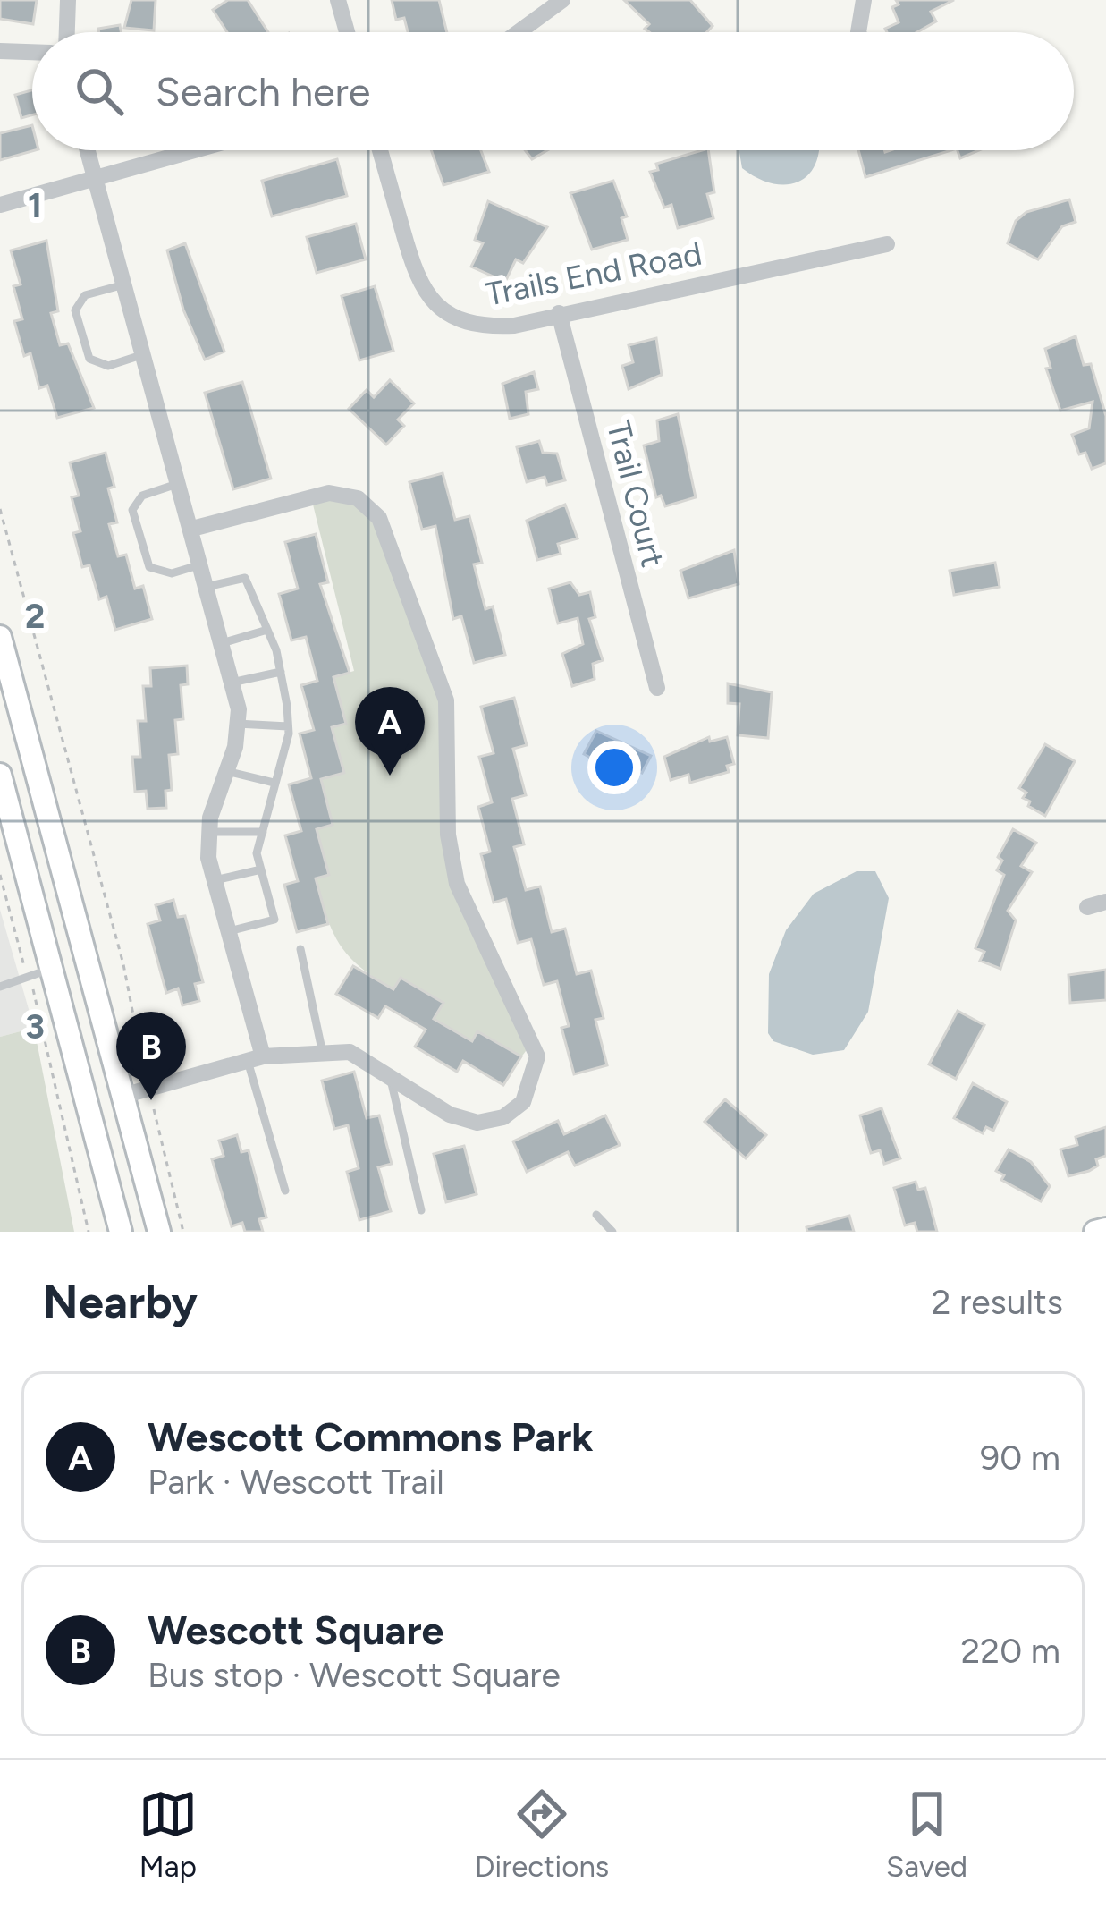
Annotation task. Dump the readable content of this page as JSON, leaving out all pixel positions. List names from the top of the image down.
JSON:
{
  "streets": {
    "street": ["Trails End Road", "Trail Court"]
  },
  "crossings": [
    ["Trails End Road", "Trail Court"]
  ],
  "page": {
    "search": "Search here",
    "pins": ["A", "B"],
    "heading": ["Nearby", "2 results"],
    "list": [
      {
        "mark": "A",
        "name": "Wescott Commons Park",
        "note": "Park · Wescott Trail",
        "value": "90 m"
      },
      {
        "mark": "B",
        "name": "Wescott Square",
        "note": "Bus stop · Wescott Square",
        "value": "220 m"
      }
    ],
    "nav": ["Map", "Directions", "Saved"]
  },
  "grid": {
    "rows": ["1", "2", "3"]
  }
}
